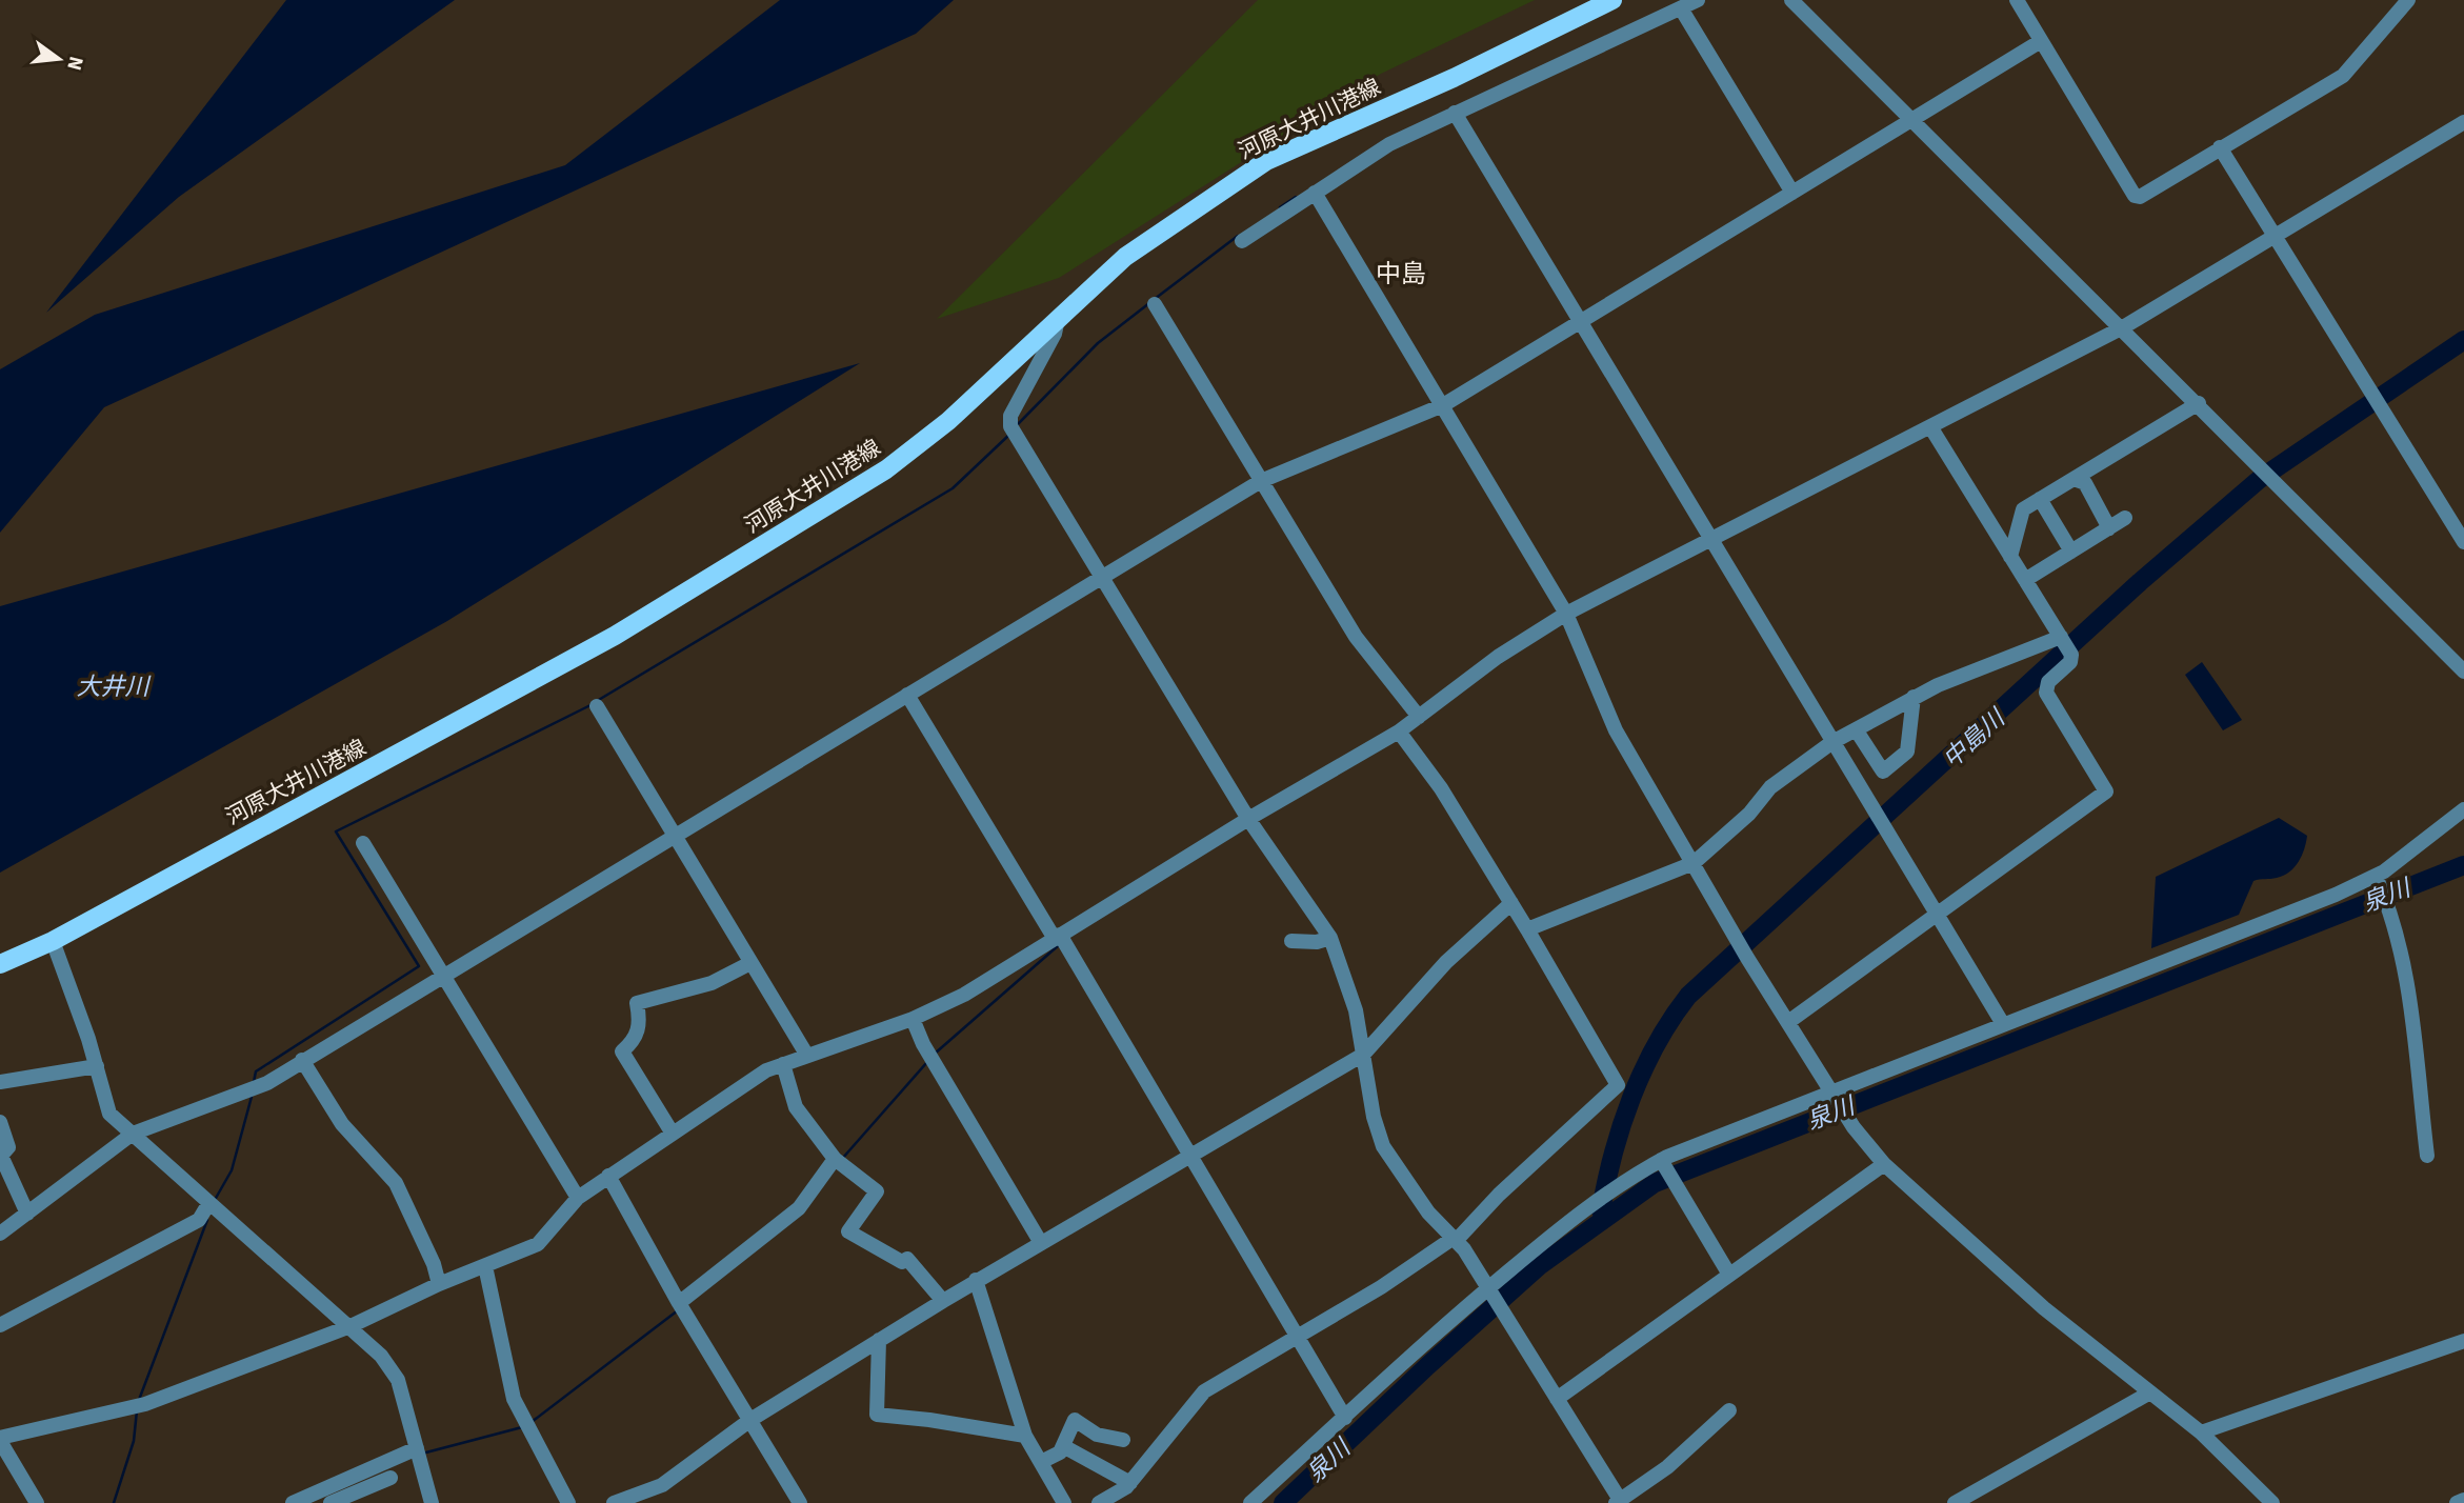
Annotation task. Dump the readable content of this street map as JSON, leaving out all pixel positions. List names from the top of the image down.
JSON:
{
  "streets": {
    "main road": ["河原大井川港線"]
  },
  "districts": ["中島"],
  "water": ["大井川", "中島川", "泉川"],
  "north": "right"
}
